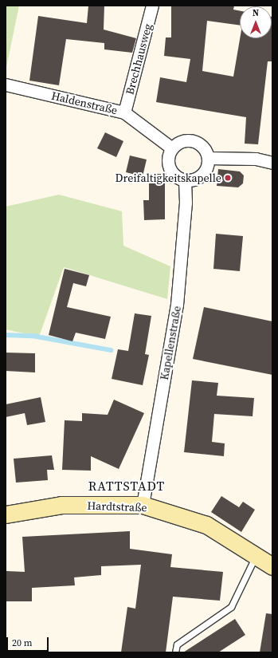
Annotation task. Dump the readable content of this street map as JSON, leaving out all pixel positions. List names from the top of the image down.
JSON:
{
  "streets": {
    "street": [
      "Brechhausweg",
      "Haldenstraße",
      "Kapellenstraße",
      "Hardtstraße"
    ]
  },
  "crossings": [
    ["Brechhausweg", "Haldenstraße"],
    ["Haldenstraße", "Kapellenstraße"],
    ["Kapellenstraße", "Hardtstraße"]
  ],
  "districts": ["RATTSTADT"],
  "places": ["Dreifaltigkeitskapelle"],
  "scale_bar": "20 m",
  "north": "top"
}
